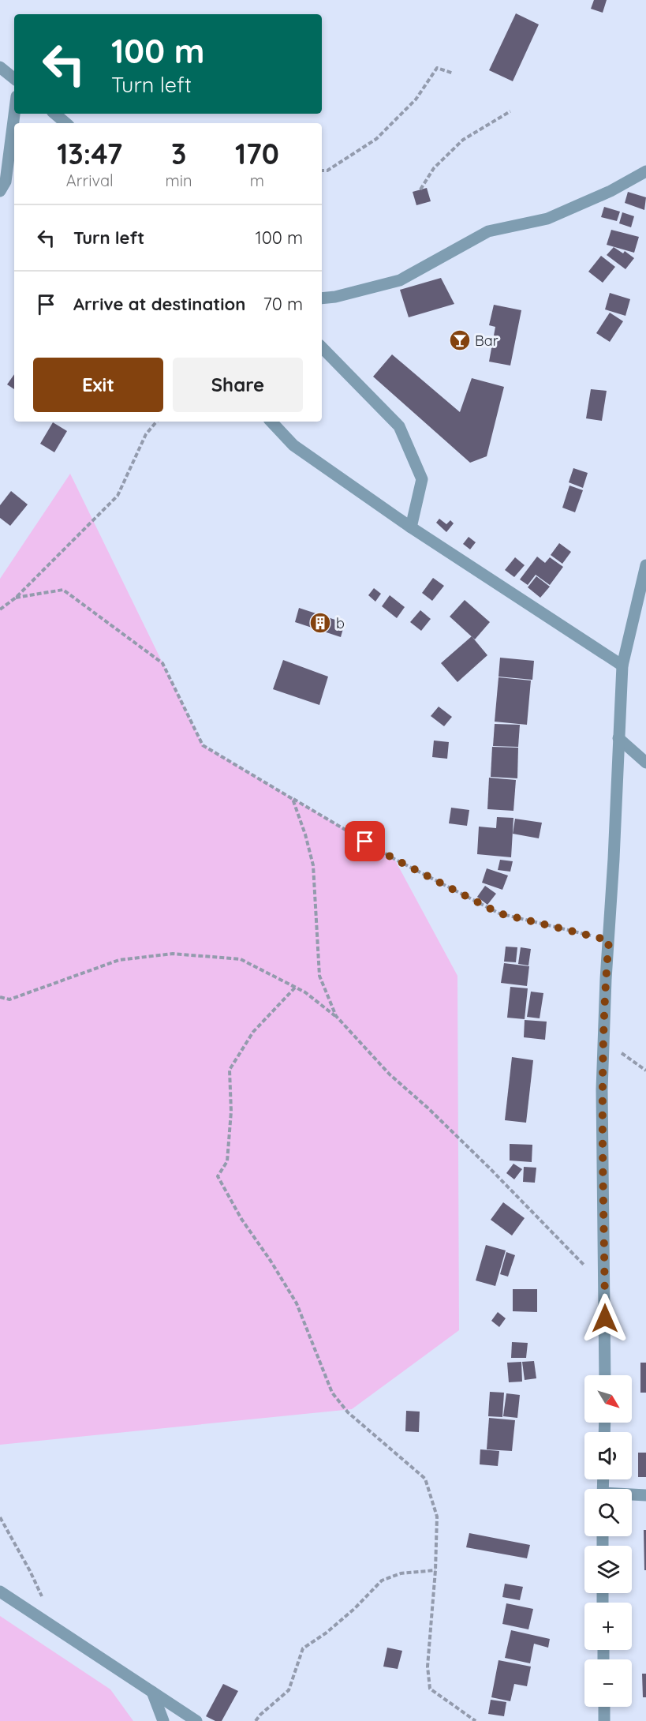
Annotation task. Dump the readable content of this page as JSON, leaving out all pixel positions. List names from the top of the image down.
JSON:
{
  "places": {
    "bar": ["Bar"],
    "building": ["b"]
  },
  "north": "bottom right",
  "page": {
    "turn": ["100 m", "Turn left"],
    "eta": [
      "13:47",
      "Arrival",
      "3",
      "min",
      "170",
      "m"
    ],
    "list": [
      {
        "name": "Turn left",
        "value": "100 m"
      },
      {
        "name": "Arrive at destination",
        "value": "70 m"
      }
    ],
    "buttons": ["Exit", "Share"],
    "map_buttons": ["+", "−"]
  }
}
